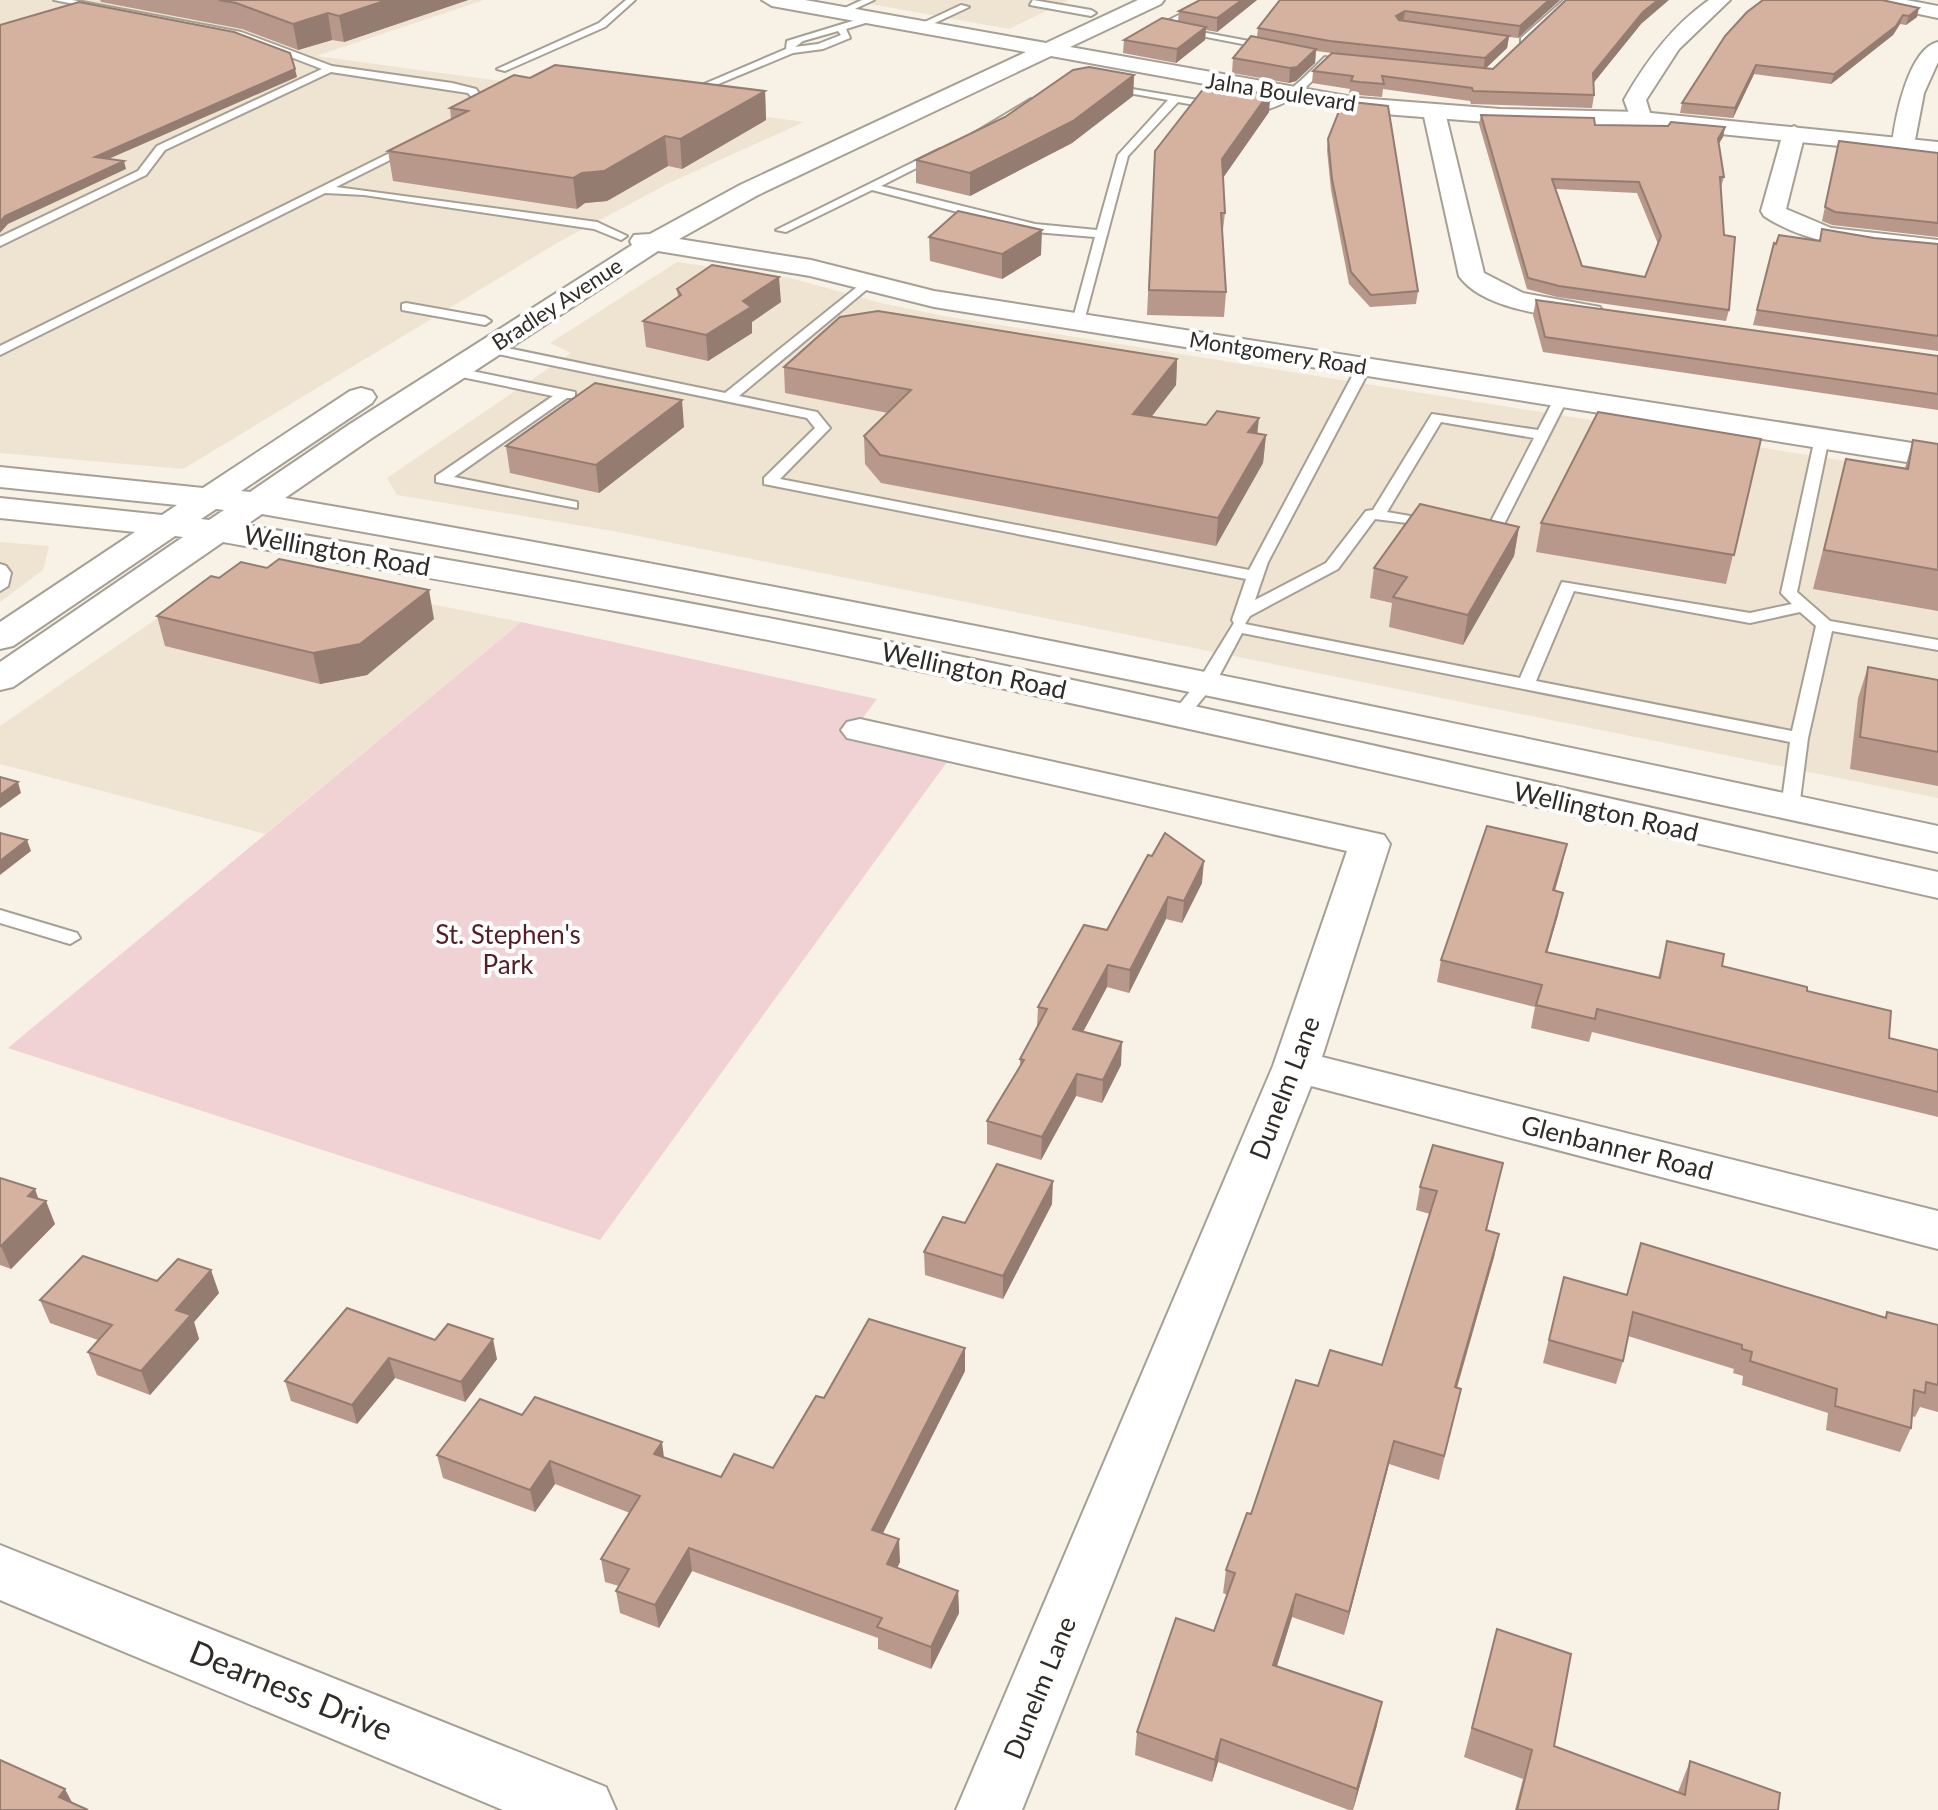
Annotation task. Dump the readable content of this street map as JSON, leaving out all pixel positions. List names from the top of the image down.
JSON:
{
  "streets": {
    "main road": [
      "Jalna Boulevard",
      "Bradley Avenue",
      "Montgomery Road",
      "Wellington Road",
      "Dearness Drive"
    ],
    "street": ["Dunelm Lane", "Glenbanner Road"]
  },
  "crossings": [
    ["Jalna Boulevard", "Bradley Avenue"],
    ["Bradley Avenue", "Montgomery Road"],
    ["Bradley Avenue", "Wellington Road"],
    ["Dunelm Lane", "Glenbanner Road"]
  ],
  "parks": ["St. Stephen's Park"]
}
